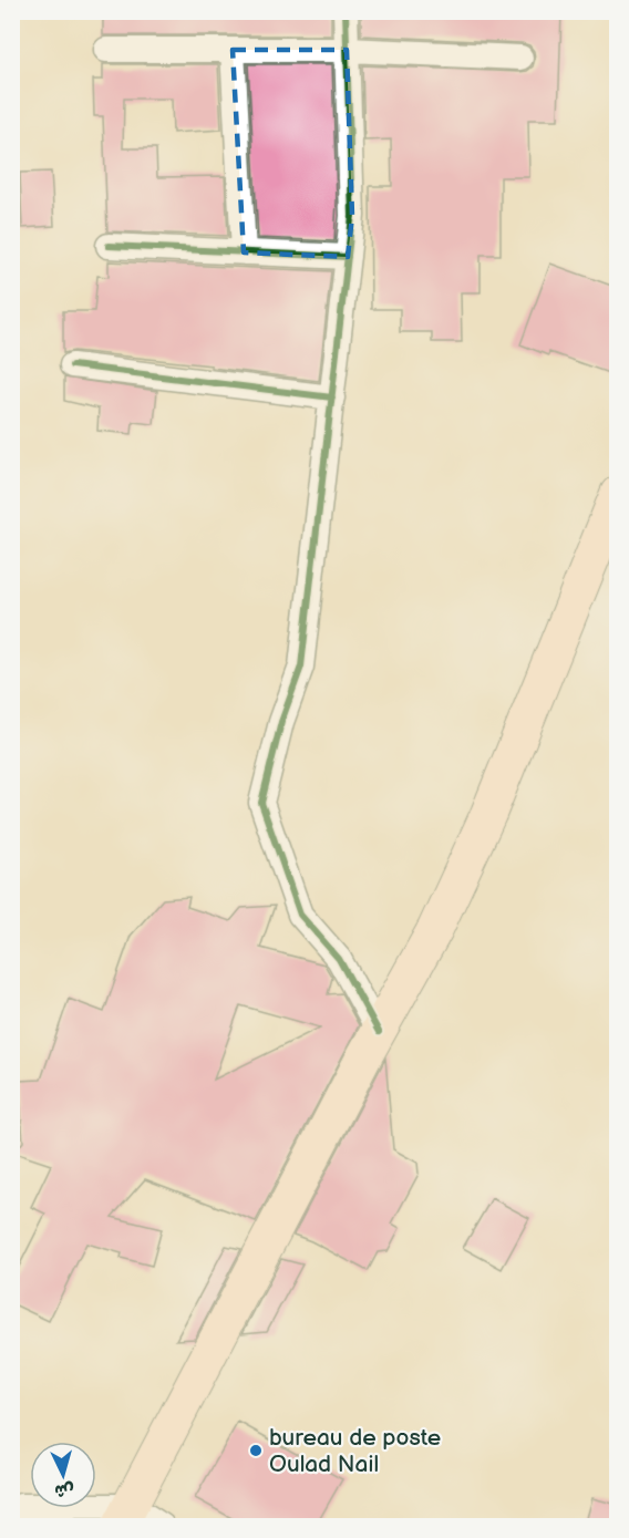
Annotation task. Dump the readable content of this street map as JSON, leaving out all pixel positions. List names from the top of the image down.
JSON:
{
  "places": ["bureau de poste Oulad Nail"],
  "north": "bottom"
}
